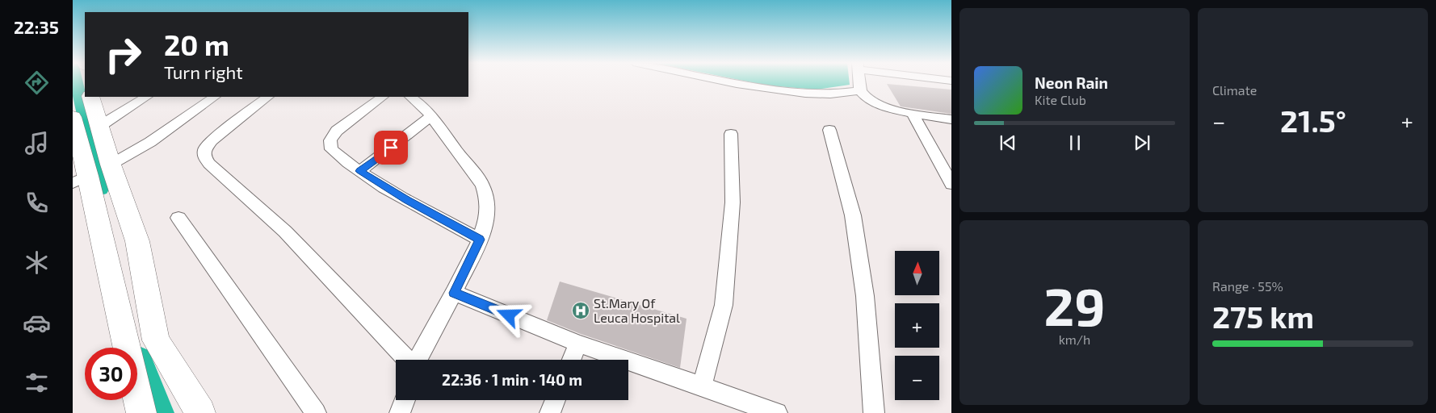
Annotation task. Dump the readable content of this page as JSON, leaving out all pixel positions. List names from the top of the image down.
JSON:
{
  "places": {
    "hospital": ["St.Mary Of Leuca Hospital"]
  },
  "north": "top",
  "page": {
    "tabs": "22:35",
    "tile": [
      "Climate",
      ["29", "km/h"],
      ["Range · 55%", "275 km"]
    ],
    "turn": ["20 m", "Turn right"],
    "song": ["Neon Rain", "Kite Club"],
    "heat": ["−", "21.5°", "+"],
    "map_buttons": ["+", "−"],
    "limit": "30",
    "trip": "22:36 · 1 min · 140 m"
  }
}
